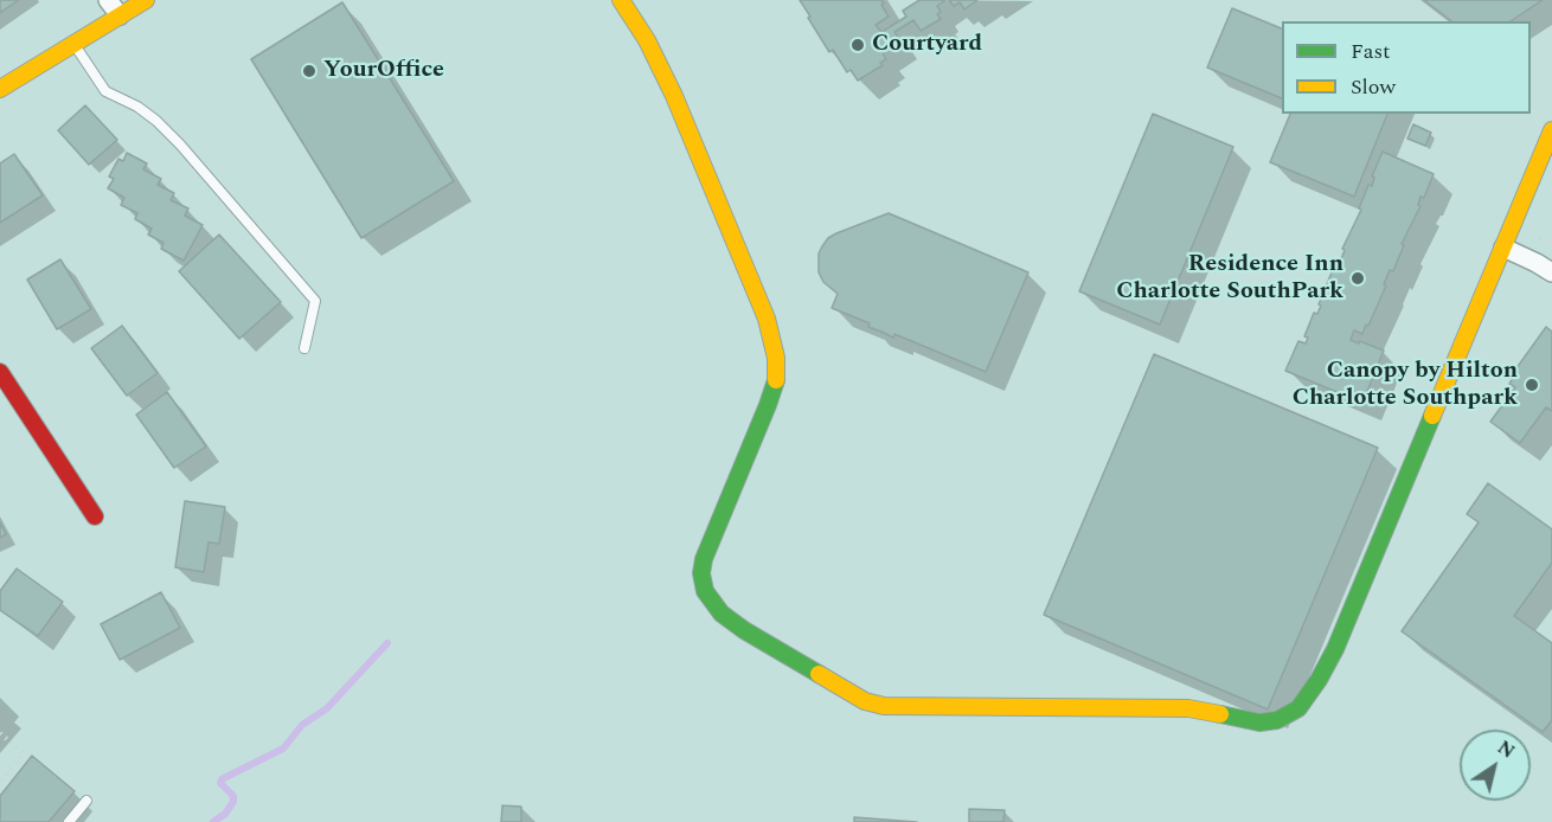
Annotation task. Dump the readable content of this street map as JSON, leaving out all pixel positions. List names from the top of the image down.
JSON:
{
  "places": [
    "Courtyard",
    "YourOffice",
    "Residence Inn Charlotte SouthPark",
    "Canopy by Hilton Charlotte Southpark"
  ],
  "legend": ["Fast", "Slow"],
  "north": "top right"
}
